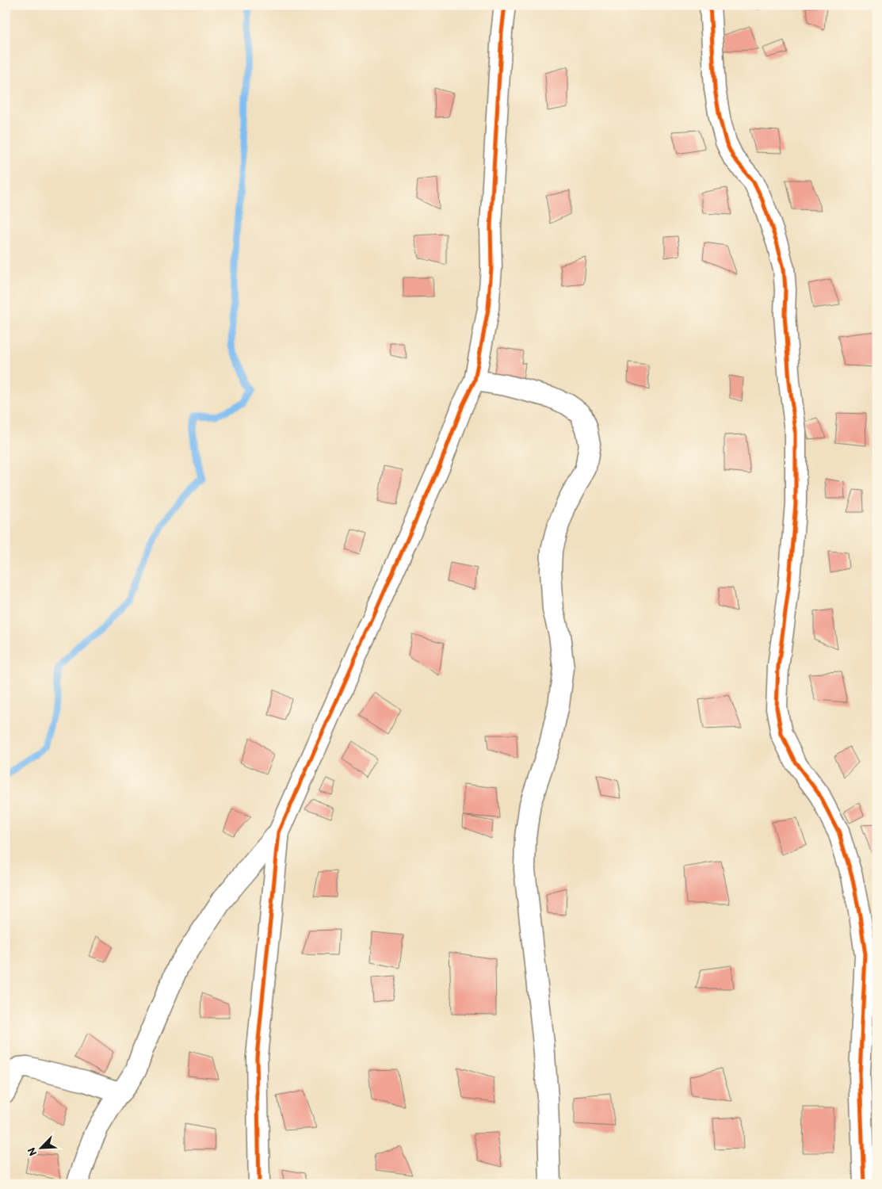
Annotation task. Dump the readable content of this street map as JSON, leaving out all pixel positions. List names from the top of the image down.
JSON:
{
  "north": "bottom left"
}
